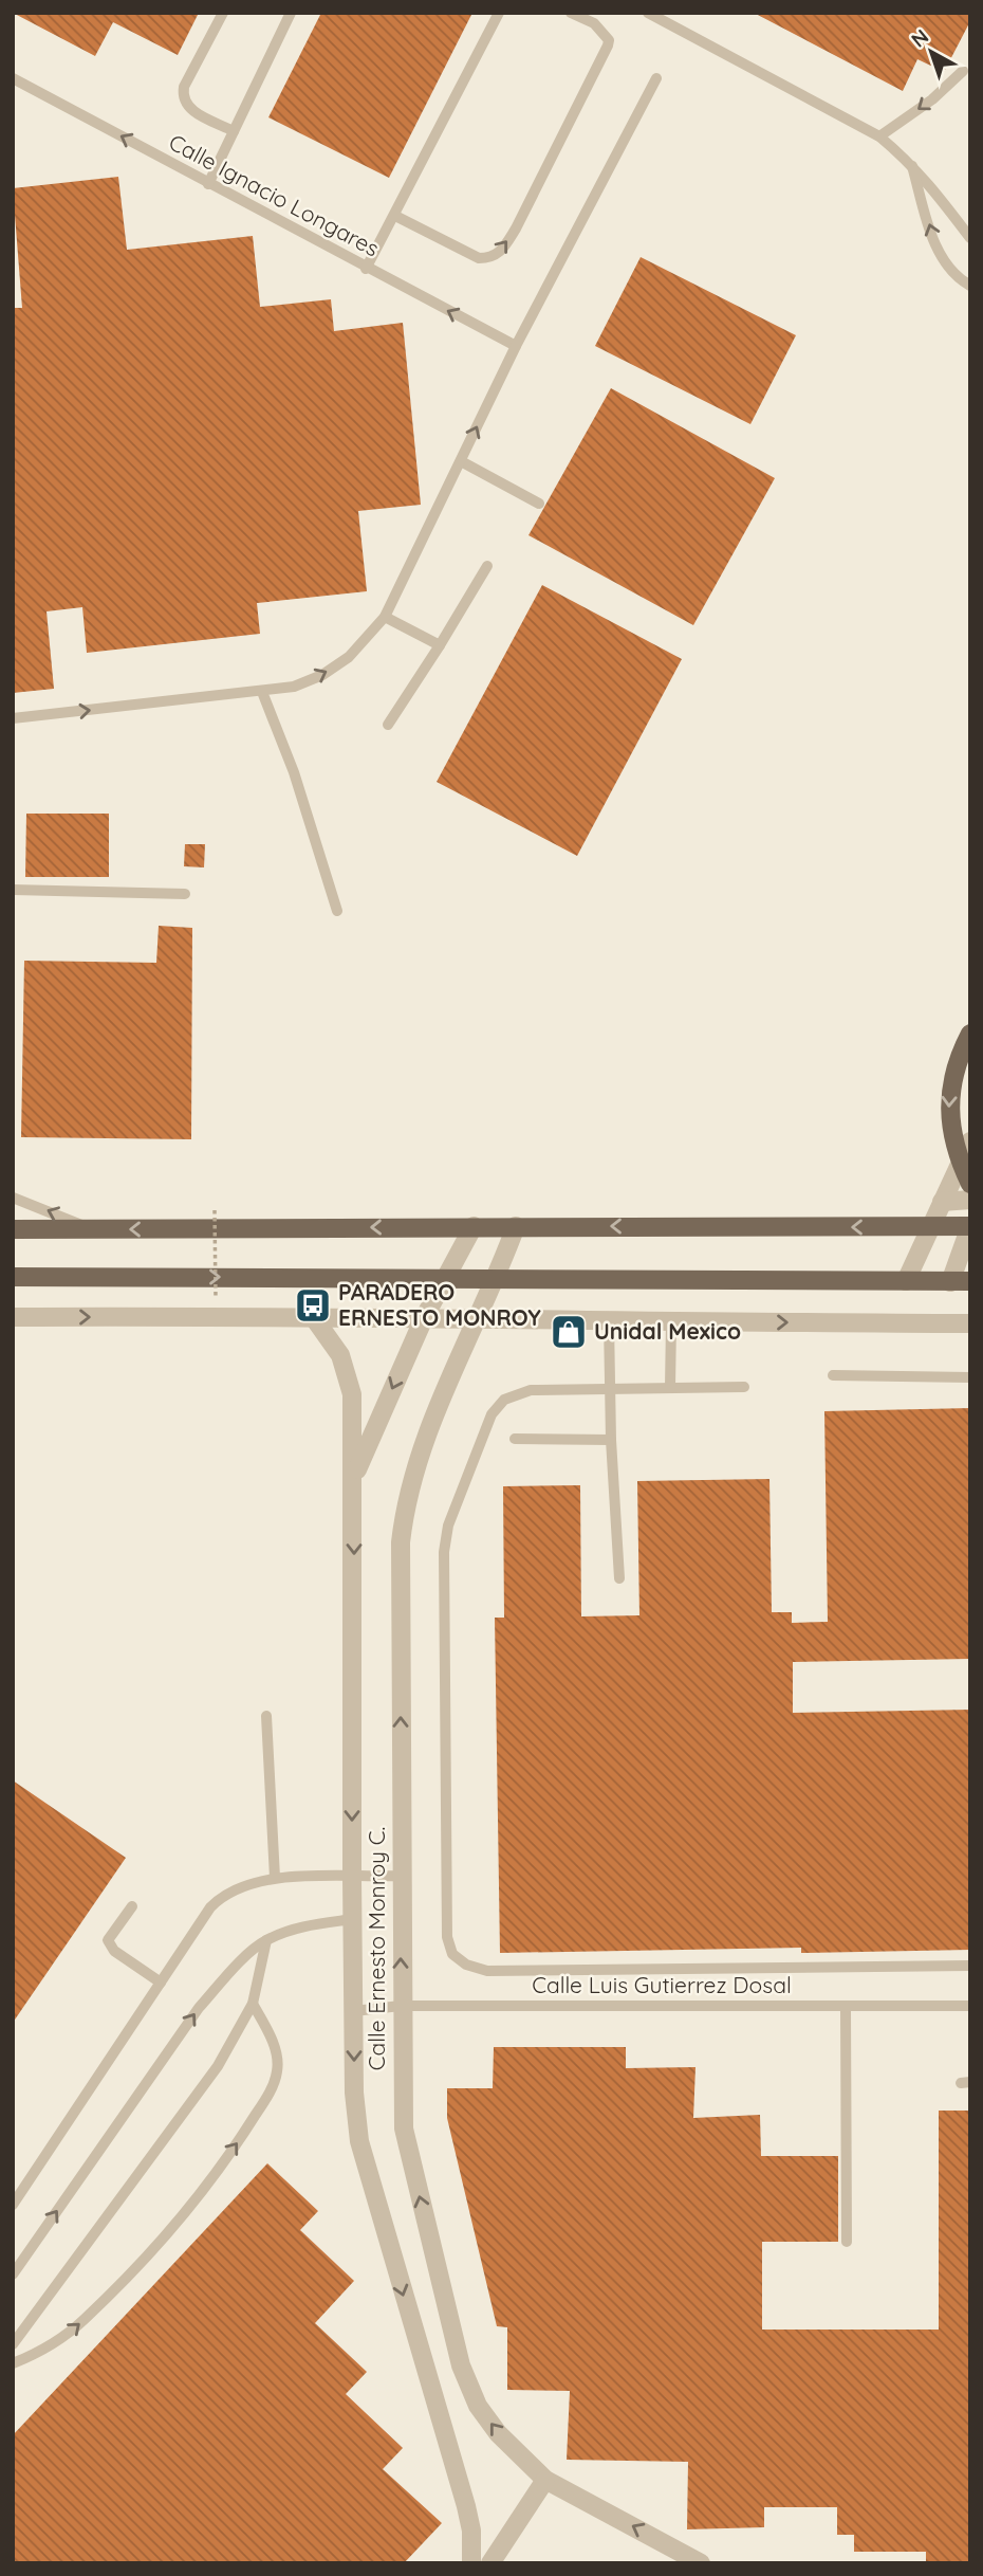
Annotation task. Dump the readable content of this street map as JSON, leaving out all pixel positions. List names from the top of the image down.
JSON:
{
  "streets": {
    "street": ["Calle Ernesto Monroy C."],
    "lane": ["Calle Ignacio Longares", "Calle Luis Gutierrez Dosal"]
  },
  "crossings": [
    ["Calle Ernesto Monroy C.", "Calle Luis Gutierrez Dosal"]
  ],
  "one_way": ["Calle Ignacio Longares"],
  "places": {
    "bus stop": ["PARADERO ERNESTO MONROY"],
    "shop": ["Unidal Mexico"]
  },
  "north": "top left"
}
